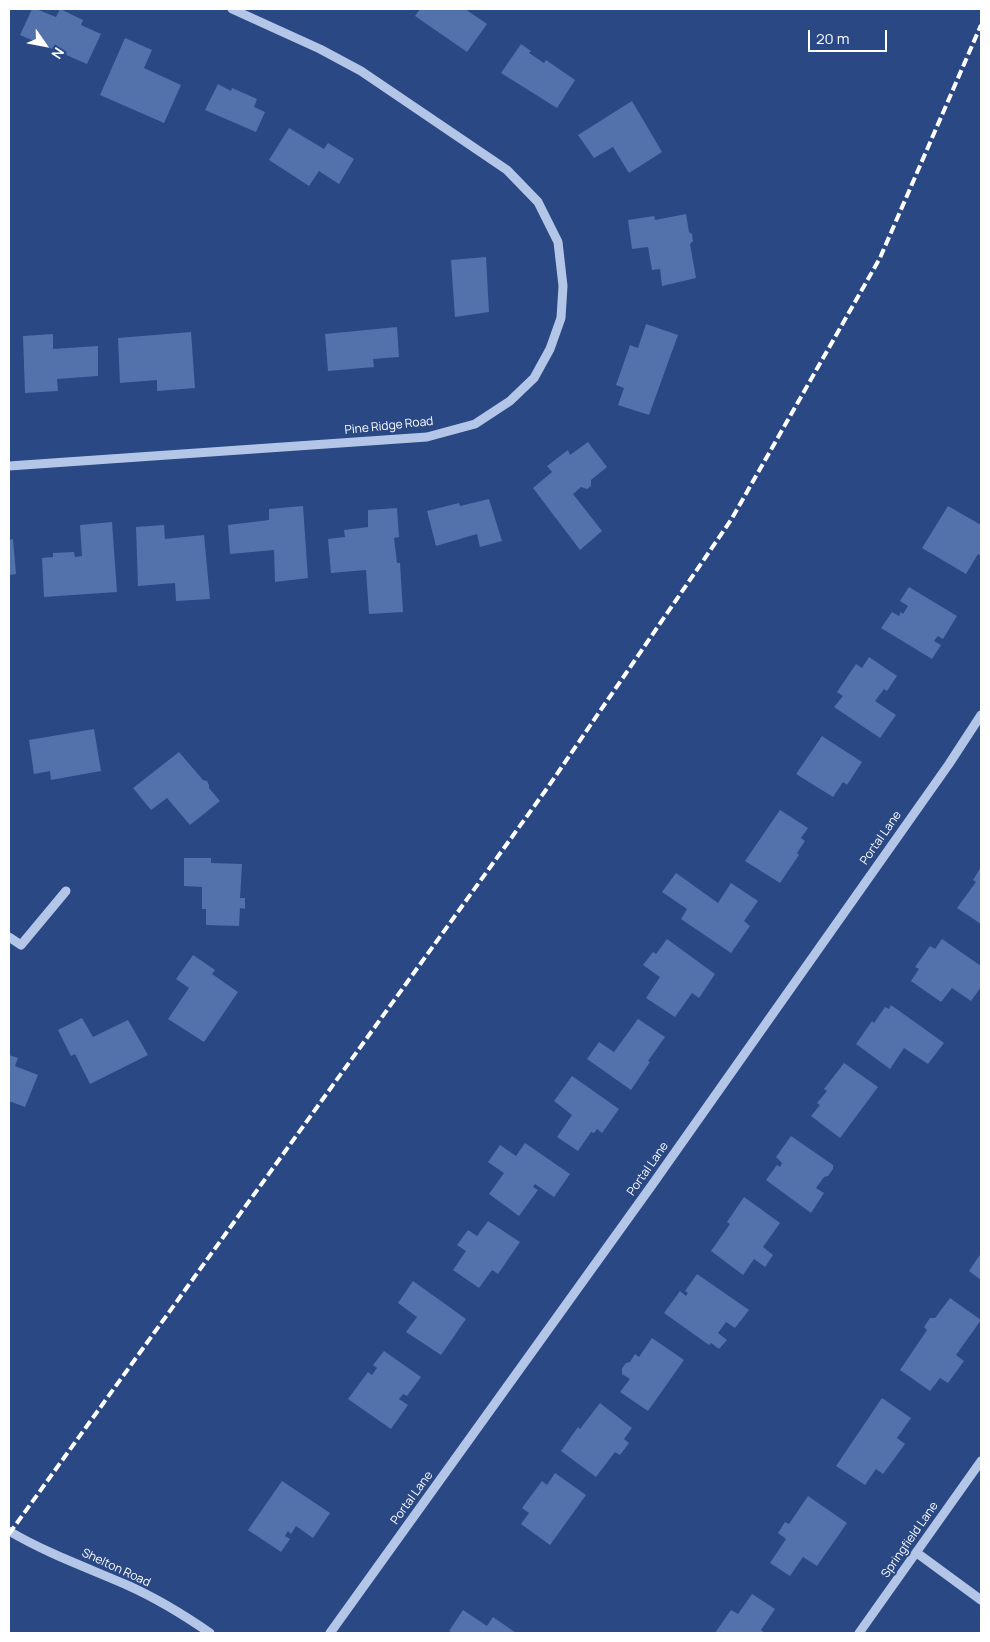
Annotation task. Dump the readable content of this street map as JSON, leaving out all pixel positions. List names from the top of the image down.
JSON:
{
  "streets": {
    "street": [
      "Pine Ridge Road",
      "Portal Lane",
      "Springfield Lane",
      "Shelton Road"
    ]
  },
  "scale_bar": "20 m",
  "north": "bottom right"
}
